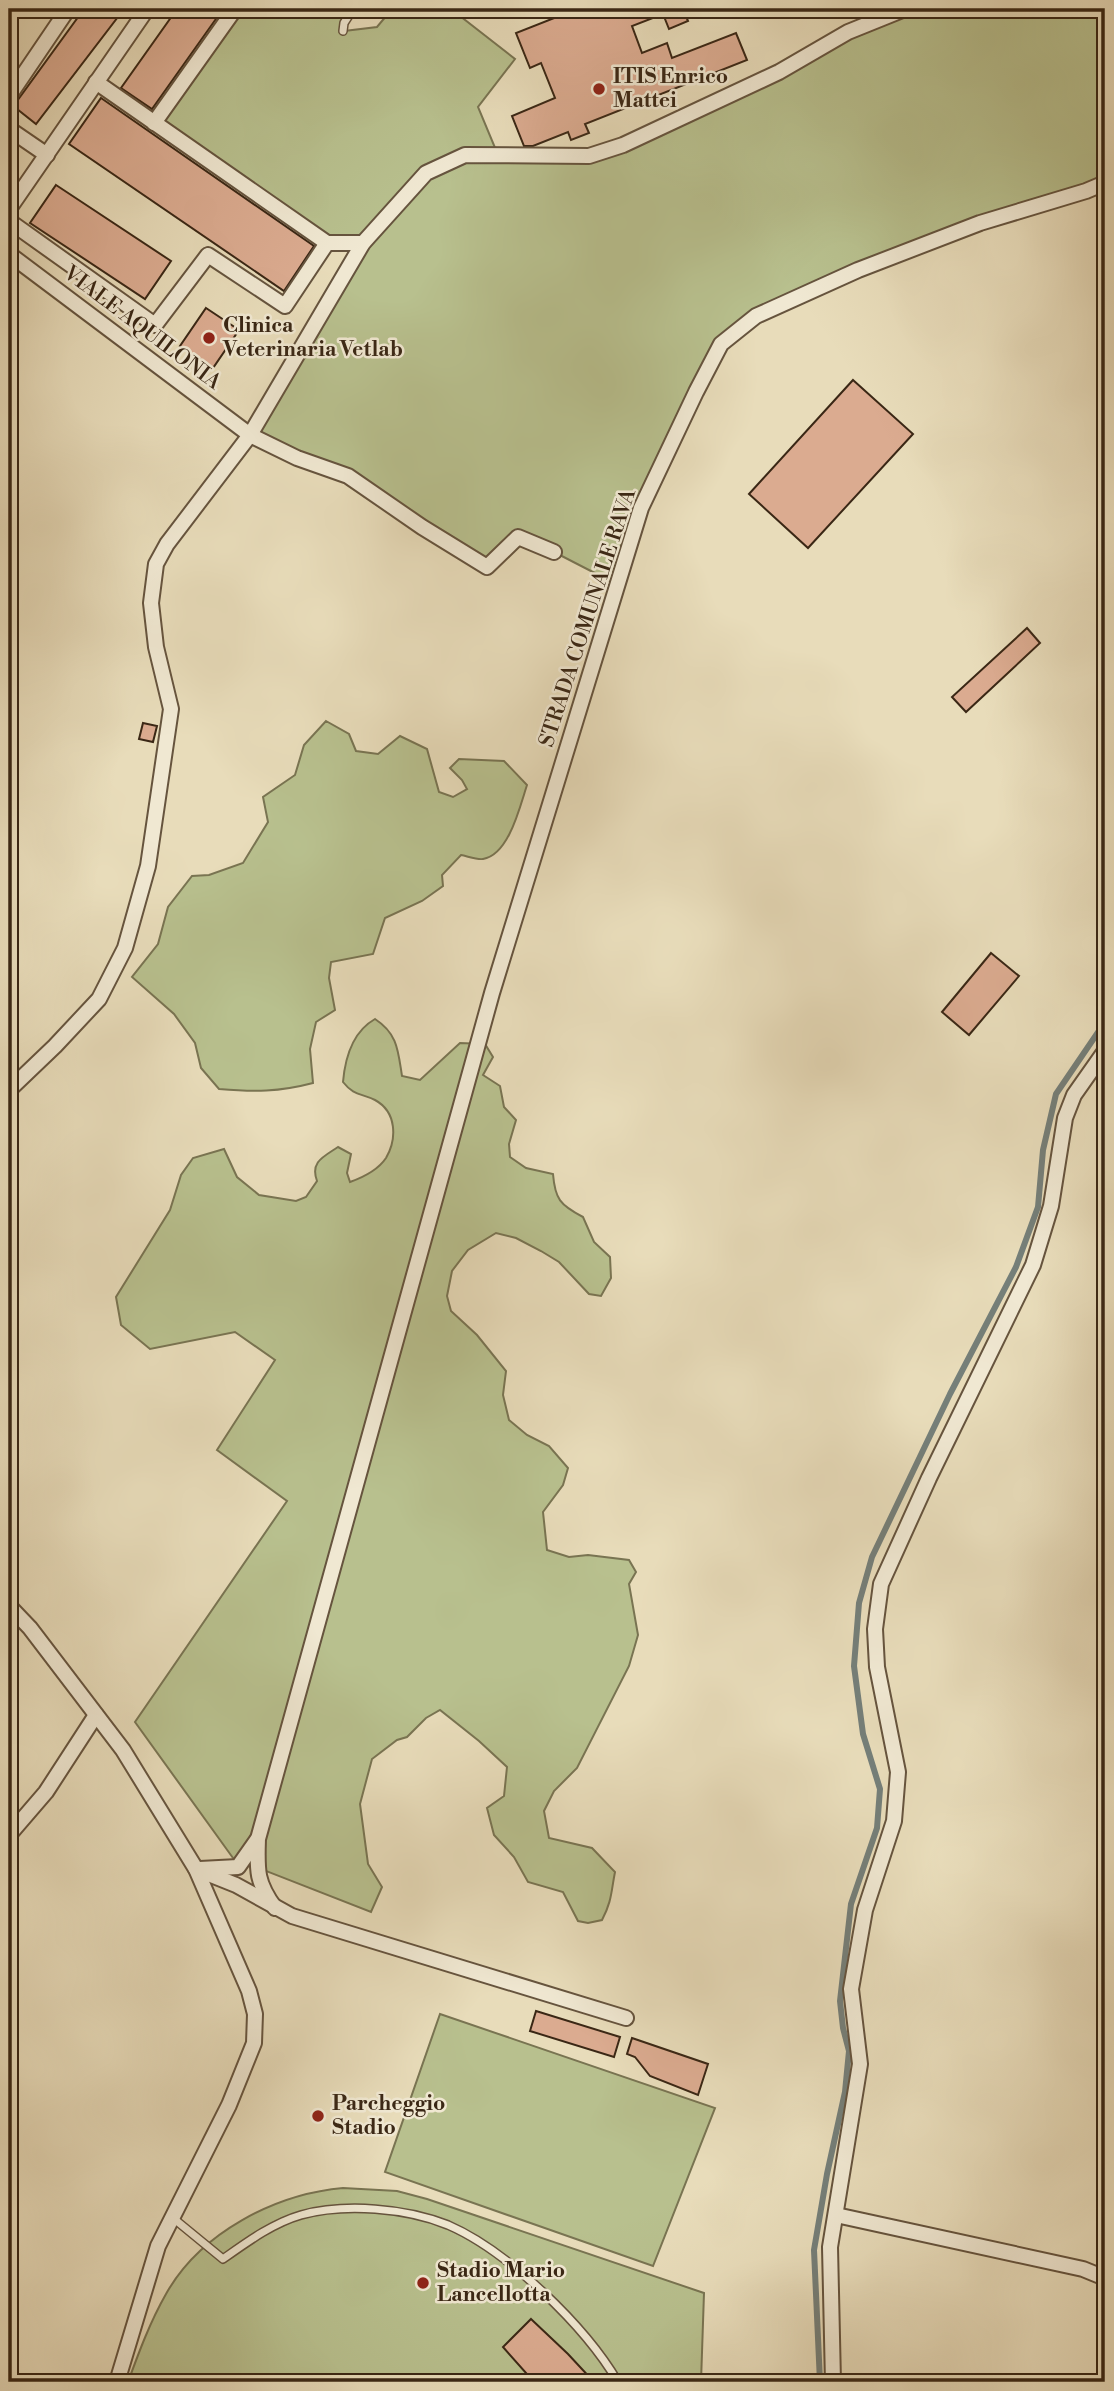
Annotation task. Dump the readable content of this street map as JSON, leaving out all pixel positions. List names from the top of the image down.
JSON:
{
  "streets": {
    "street": ["VIALE AQUILONIA", "STRADA COMUNALE RAVA"]
  },
  "places": [
    "ITIS Enrico Mattei",
    "Clinica Veterinaria Vetlab",
    "Parcheggio Stadio",
    "Stadio Mario Lancellotta"
  ]
}
